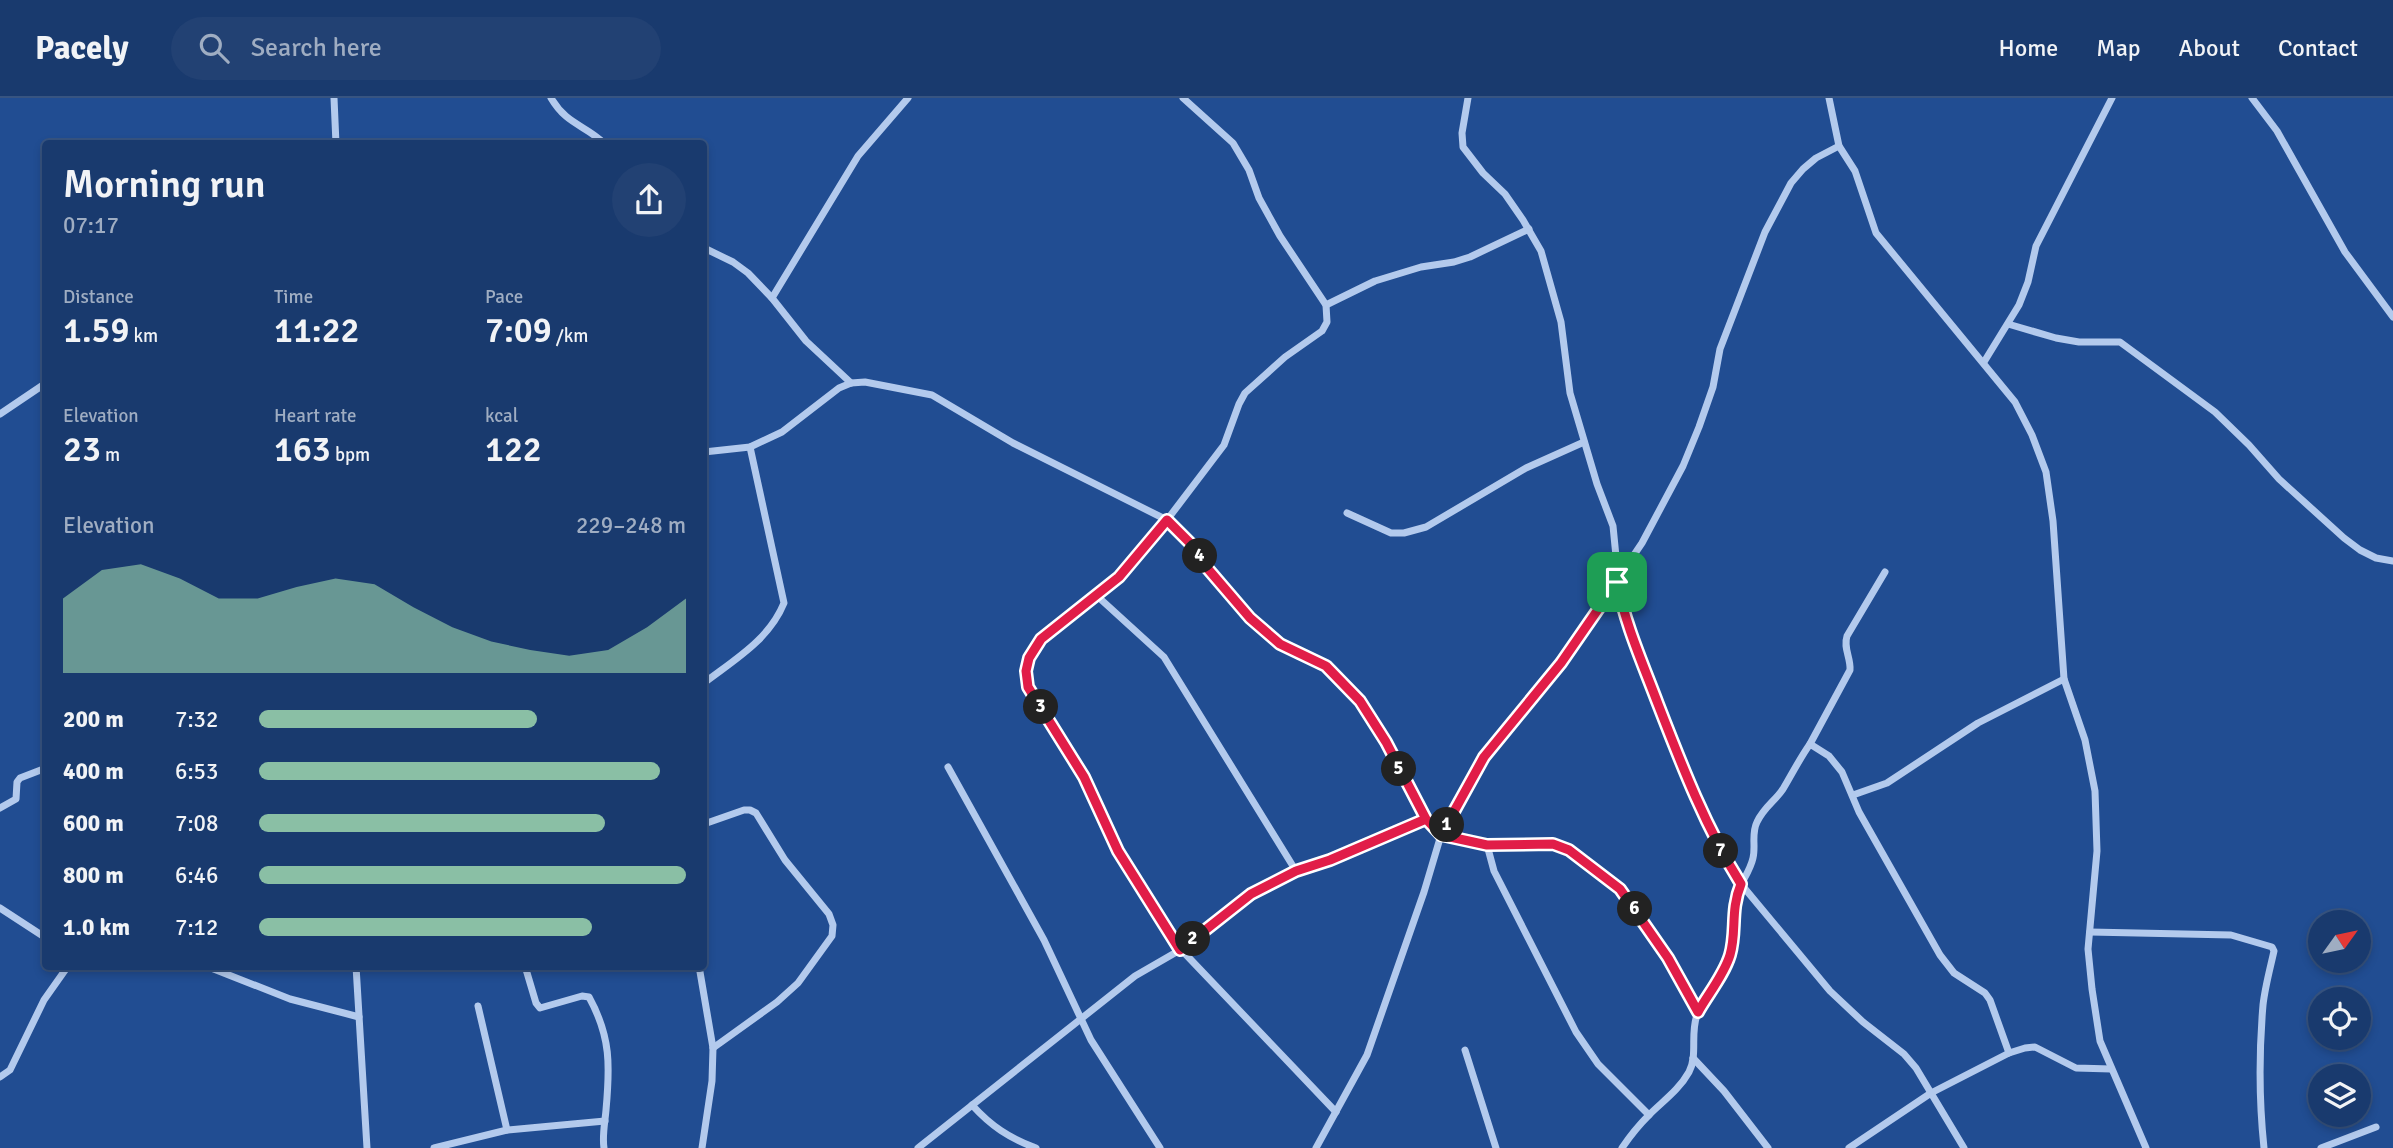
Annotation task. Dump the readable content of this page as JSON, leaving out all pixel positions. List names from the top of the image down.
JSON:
{
  "north": "top right",
  "page": {
    "header": "Pacely",
    "search": "Search here",
    "nav": [
      "Home",
      "Map",
      "About",
      "Contact"
    ],
    "heading": ["Morning run", "07:17"],
    "stats": [
      ["Distance", "1.59 km"],
      ["Time", "11:22"],
      ["Pace", "7:09 /km"],
      ["Elevation", "23 m"],
      ["Heart rate", "163 bpm"],
      ["kcal", "122"]
    ],
    "chart": ["Elevation", "229–248 m"],
    "pins": [
      "4",
      "3",
      "5",
      "1",
      "7",
      "6",
      "2"
    ],
    "list": [
      {
        "name": "200 m",
        "note": "7:32"
      },
      {
        "name": "400 m",
        "note": "6:53"
      },
      {
        "name": "600 m",
        "note": "7:08"
      },
      {
        "name": "800 m",
        "note": "6:46"
      },
      {
        "name": "1.0 km",
        "note": "7:12"
      }
    ]
  }
}
